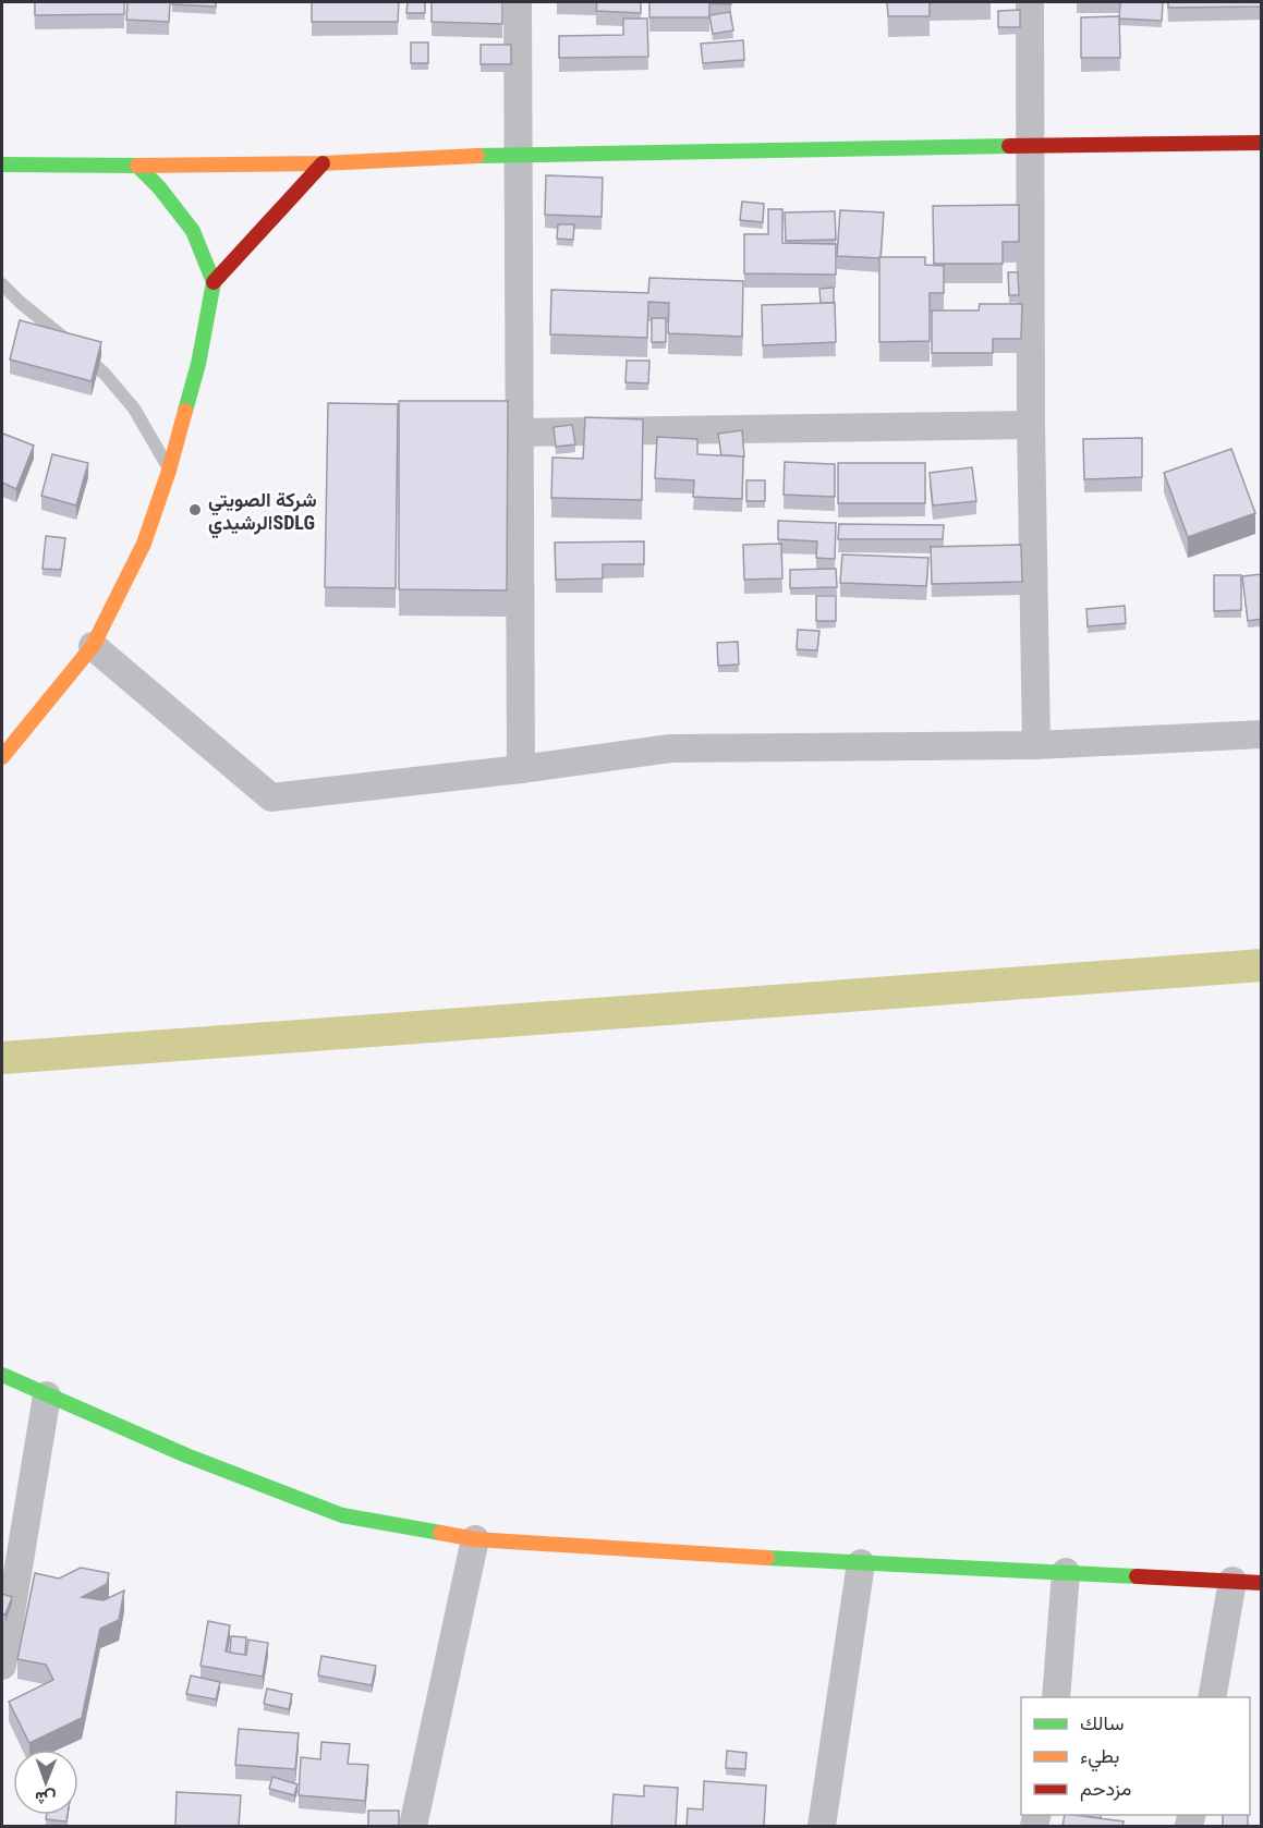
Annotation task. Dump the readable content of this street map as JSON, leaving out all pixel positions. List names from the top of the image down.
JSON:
{
  "places": ["شركة الصويتي الرشيديSDLG"],
  "legend": ["سالك", "بطيء", "مزدحم"],
  "north": "bottom"
}
